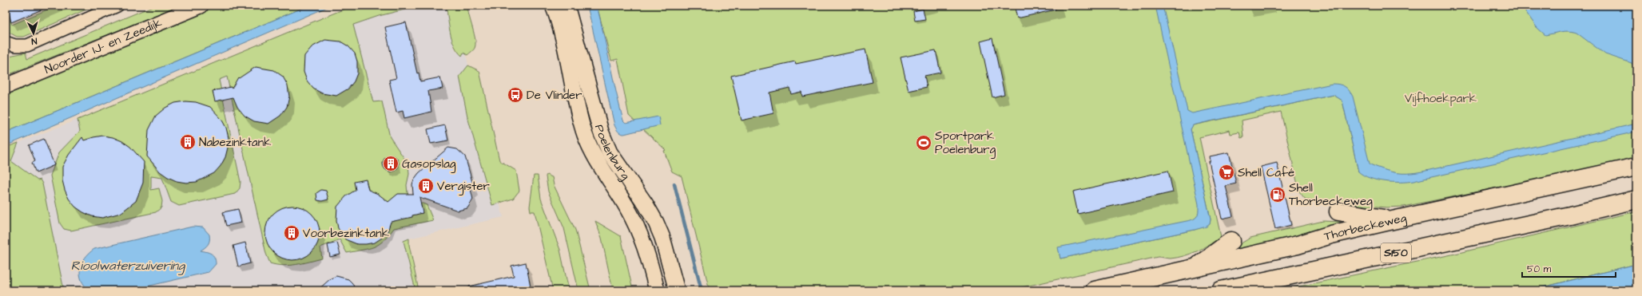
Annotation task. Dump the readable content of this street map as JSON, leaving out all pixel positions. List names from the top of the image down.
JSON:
{
  "streets": {
    "main road": ["Thorbeckeweg", "S150"],
    "street": ["Noorder IJ- en Zeedijk", "Poelenburg"]
  },
  "water": ["Rioolwaterzuivering"],
  "parks": ["Vijfhoekpark"],
  "places": {
    "bus stop": ["De Vlinder"],
    "building": [
      "Nabezinktank",
      "Gasopslag",
      "Vergister",
      "Voorbezinktank"
    ],
    "sports": ["Sportpark Poelenburg"],
    "supermarket": ["Shell Café"],
    "fuel station": ["Shell Thorbeckeweg"]
  },
  "scale_bar": "50 m",
  "north": "bottom"
}
